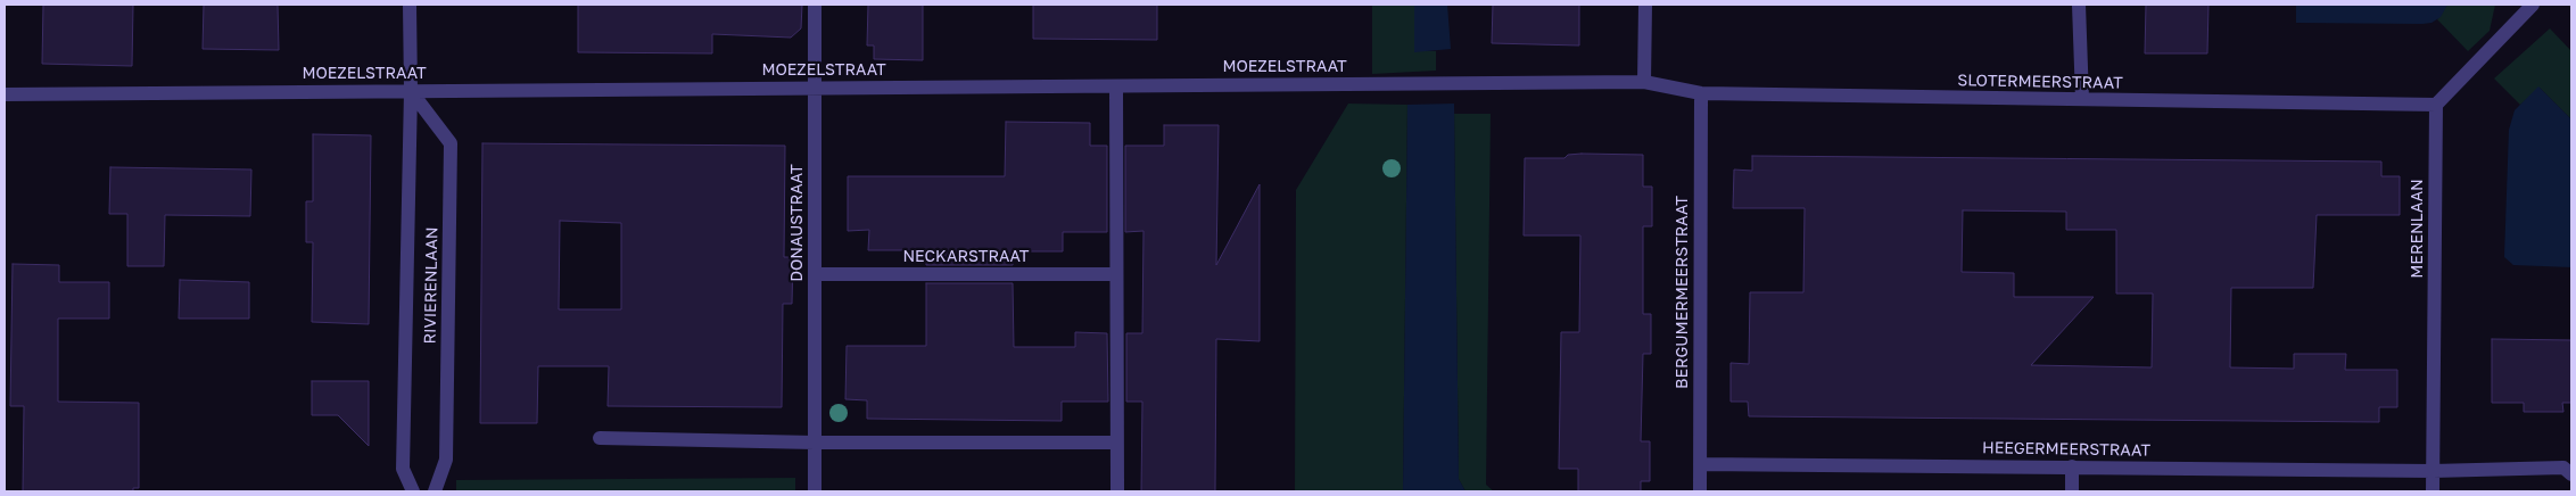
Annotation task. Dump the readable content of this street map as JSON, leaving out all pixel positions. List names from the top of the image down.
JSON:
{
  "streets": {
    "street": [
      "MOEZELSTRAAT",
      "SLOTERMEERSTRAAT",
      "DONAUSTRAAT",
      "MERENLAAN",
      "NECKARSTRAAT",
      "RIVIERENLAAN",
      "BERGUMERMEERSTRAAT",
      "HEEGERMEERSTRAAT"
    ]
  },
  "crossings": [
    ["MOEZELSTRAAT", "SLOTERMEERSTRAAT"],
    ["MOEZELSTRAAT", "DONAUSTRAAT"],
    ["MOEZELSTRAAT", "RIVIERENLAAN"],
    ["SLOTERMEERSTRAAT", "MERENLAAN"],
    ["SLOTERMEERSTRAAT", "BERGUMERMEERSTRAAT"],
    ["DONAUSTRAAT", "NECKARSTRAAT"],
    ["MERENLAAN", "HEEGERMEERSTRAAT"],
    ["BERGUMERMEERSTRAAT", "HEEGERMEERSTRAAT"]
  ]
}
